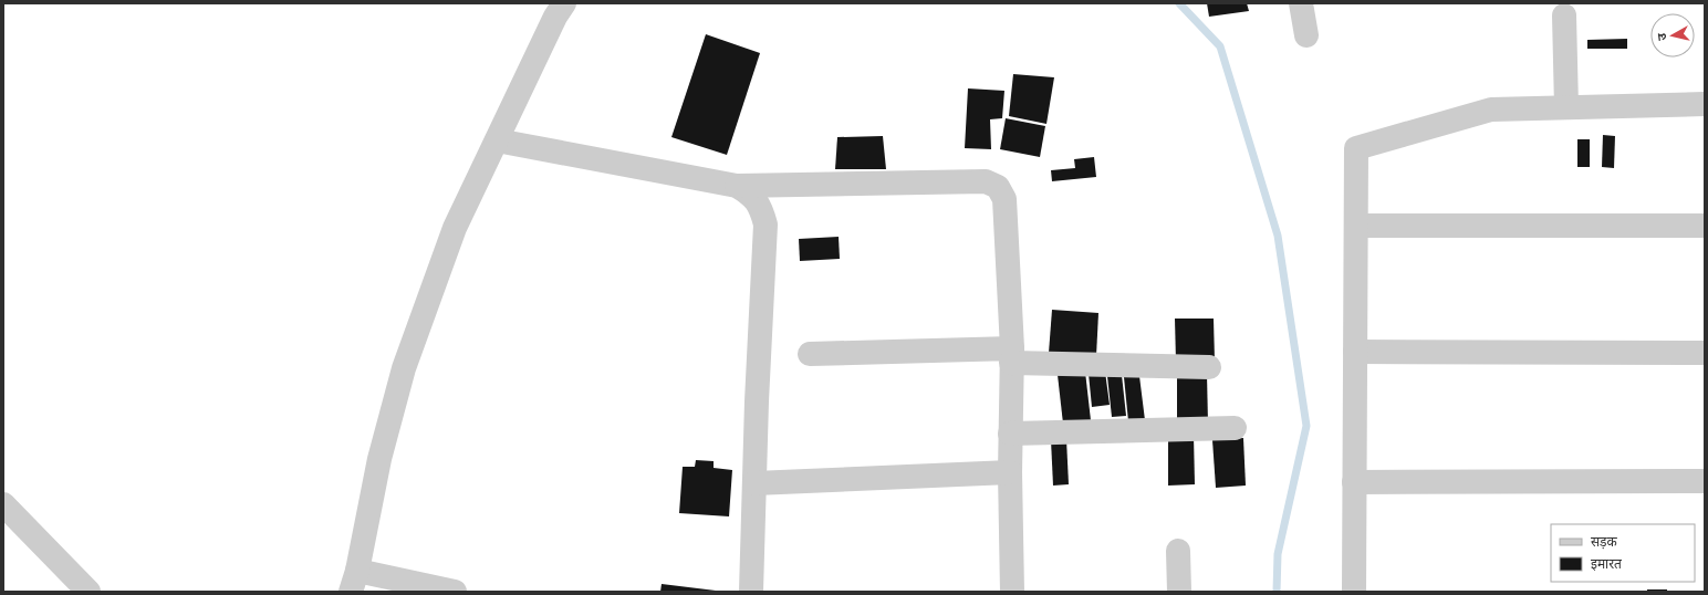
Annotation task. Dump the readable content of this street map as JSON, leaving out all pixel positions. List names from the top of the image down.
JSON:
{
  "legend": ["सड़क", "इमारत"],
  "north": "left"
}
